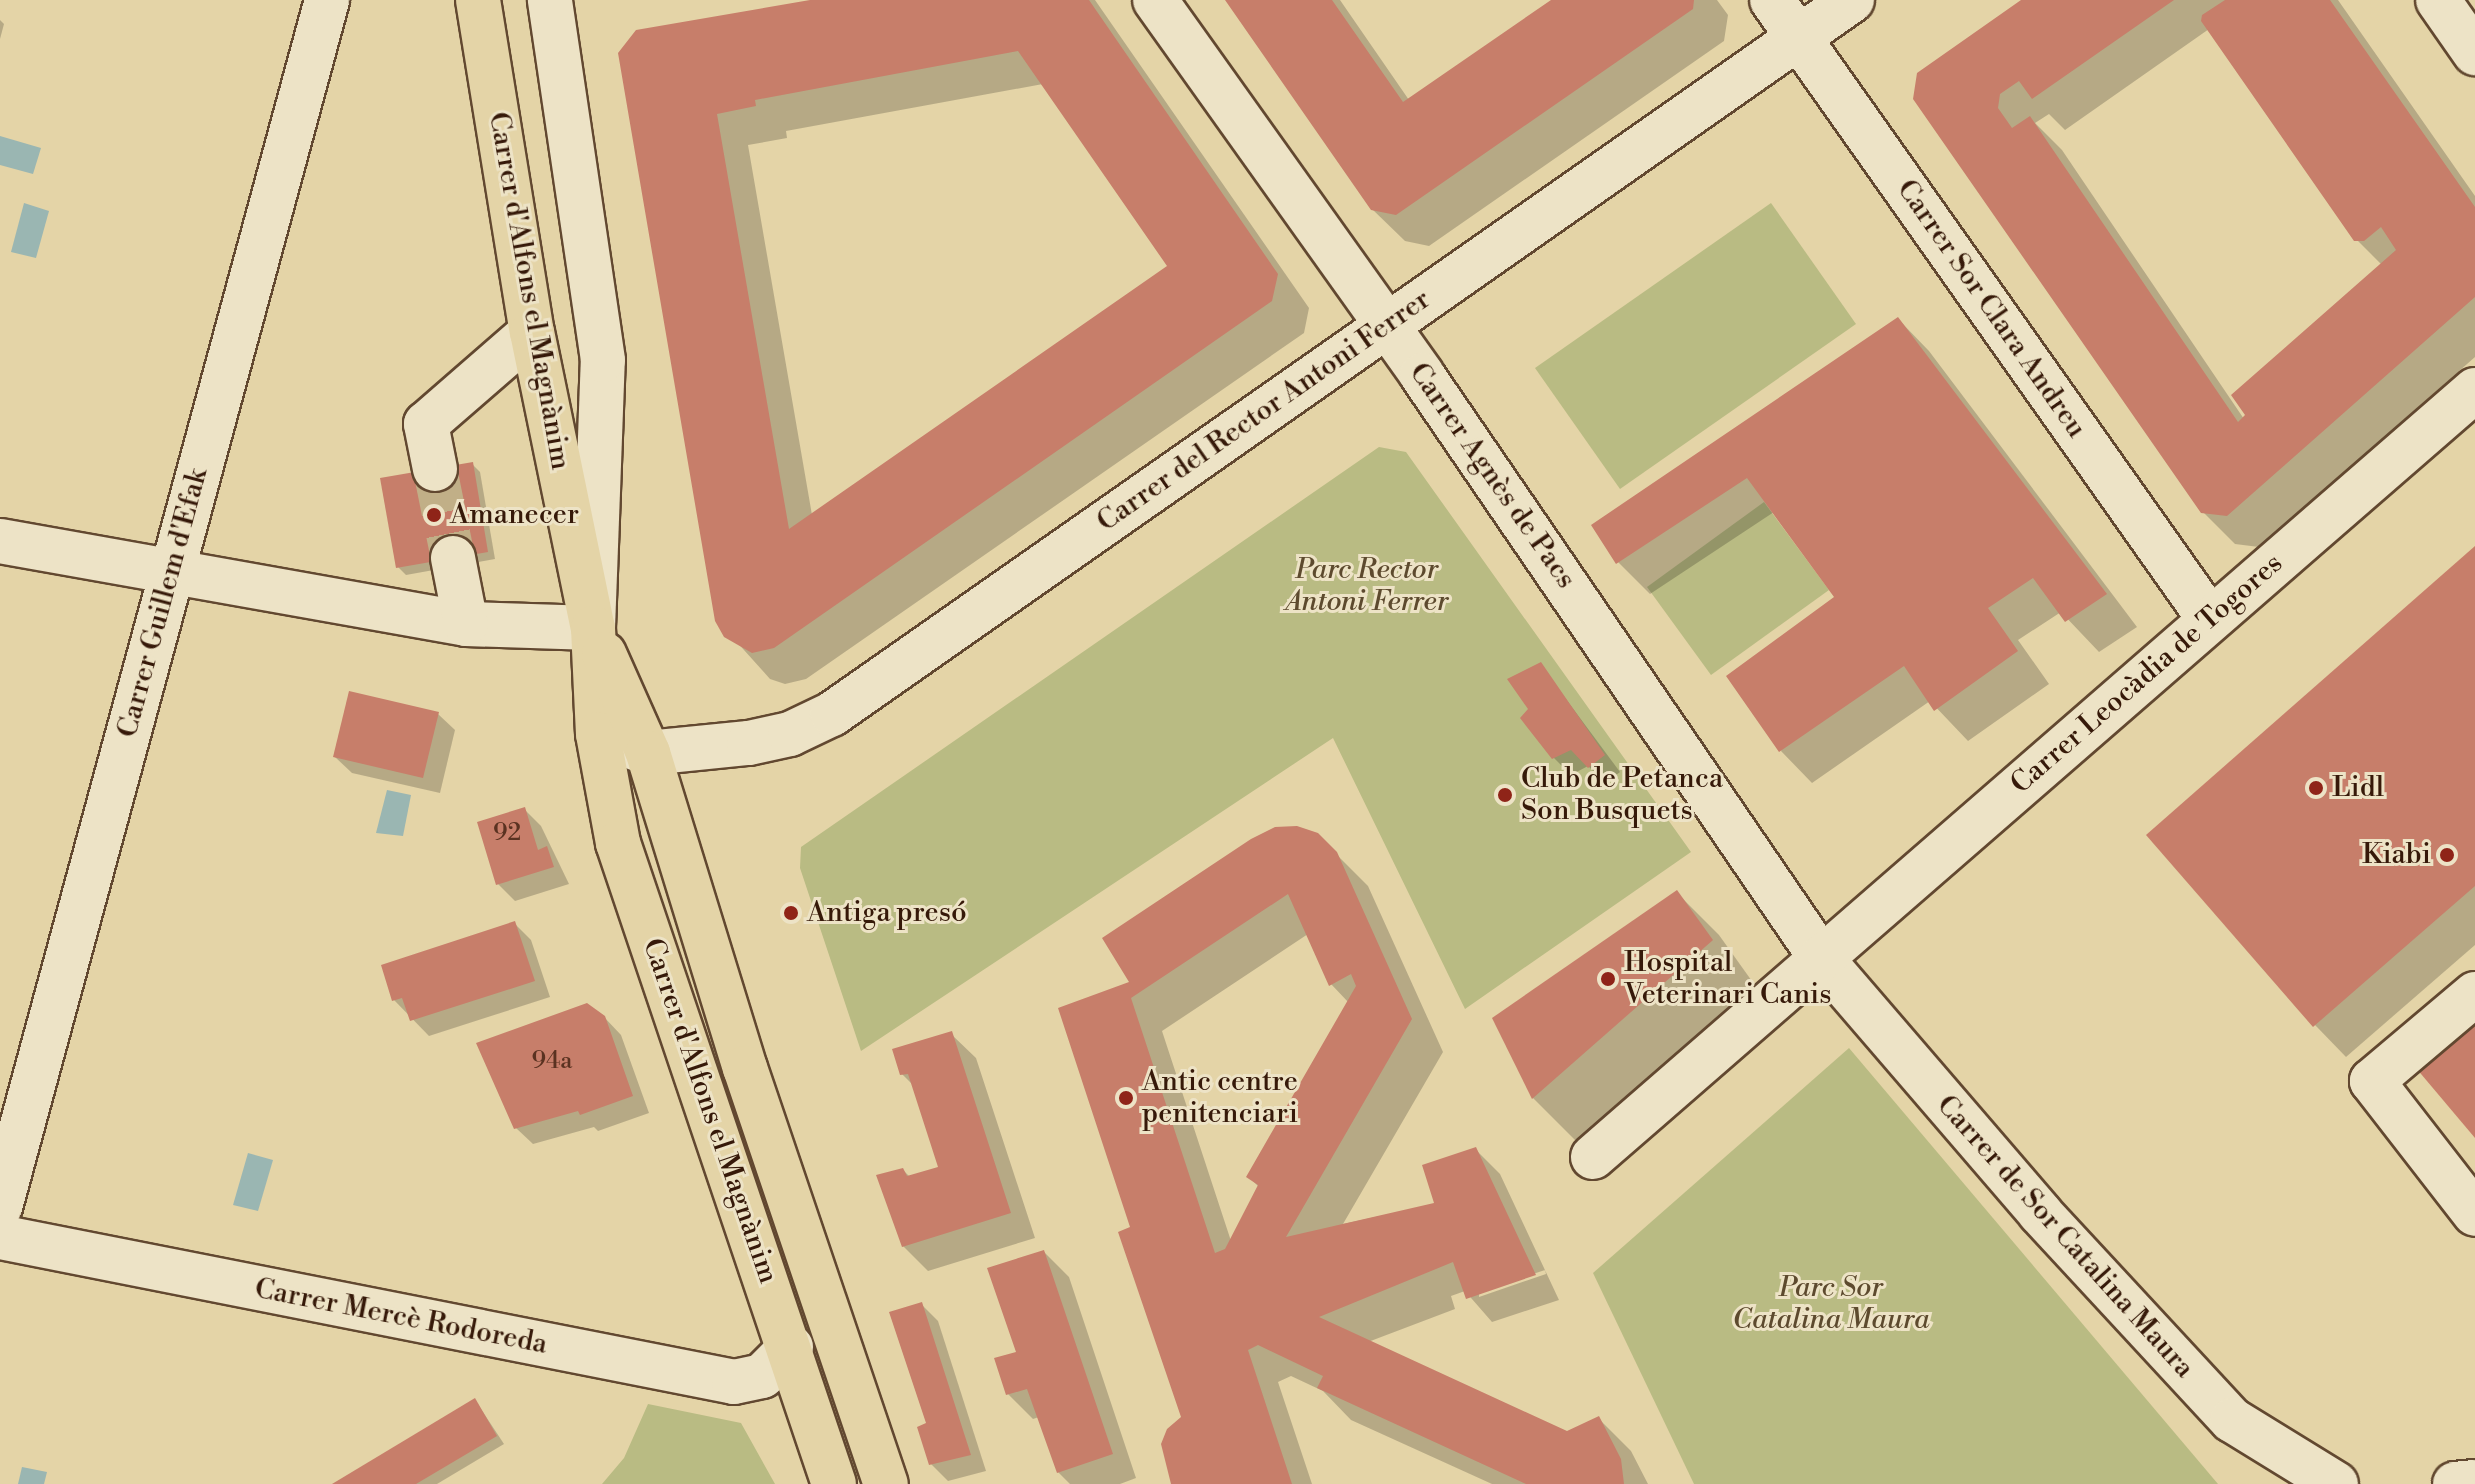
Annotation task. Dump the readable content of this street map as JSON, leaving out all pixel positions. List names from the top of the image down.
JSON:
{
  "streets": {
    "main road": ["Carrer d'Alfons el Magnànim"],
    "street": [
      "Carrer Sor Clara Andreu",
      "Carrer del Rector Antoni Ferrer",
      "Carrer Agnès de Pacs",
      "Carrer Guillem d'Efak",
      "Carrer Leocàdia de Togores",
      "Carrer de Sor Catalina Maura",
      "Carrer Mercè Rodoreda"
    ]
  },
  "crossings": [
    ["Carrer d'Alfons el Magnànim", "Carrer del Rector Antoni Ferrer"],
    ["Carrer d'Alfons el Magnànim", "Carrer Mercè Rodoreda"],
    ["Carrer Sor Clara Andreu", "Carrer del Rector Antoni Ferrer"],
    ["Carrer Sor Clara Andreu", "Carrer Leocàdia de Togores"],
    ["Carrer del Rector Antoni Ferrer", "Carrer Agnès de Pacs"],
    ["Carrer Agnès de Pacs", "Carrer Leocàdia de Togores"],
    ["Carrer Agnès de Pacs", "Carrer de Sor Catalina Maura"],
    ["Carrer Leocàdia de Togores", "Carrer de Sor Catalina Maura"]
  ],
  "parks": ["Parc Rector Antoni Ferrer", "Parc Sor Catalina Maura"],
  "places": [
    "Amanecer",
    "Lidl",
    "Club de Petanca Son Busquets",
    "Kiabi",
    "Antiga presó",
    "Hospital Veterinari Canis",
    "Antic centre penitenciari"
  ],
  "house_numbers": ["92", "94a"]
}
